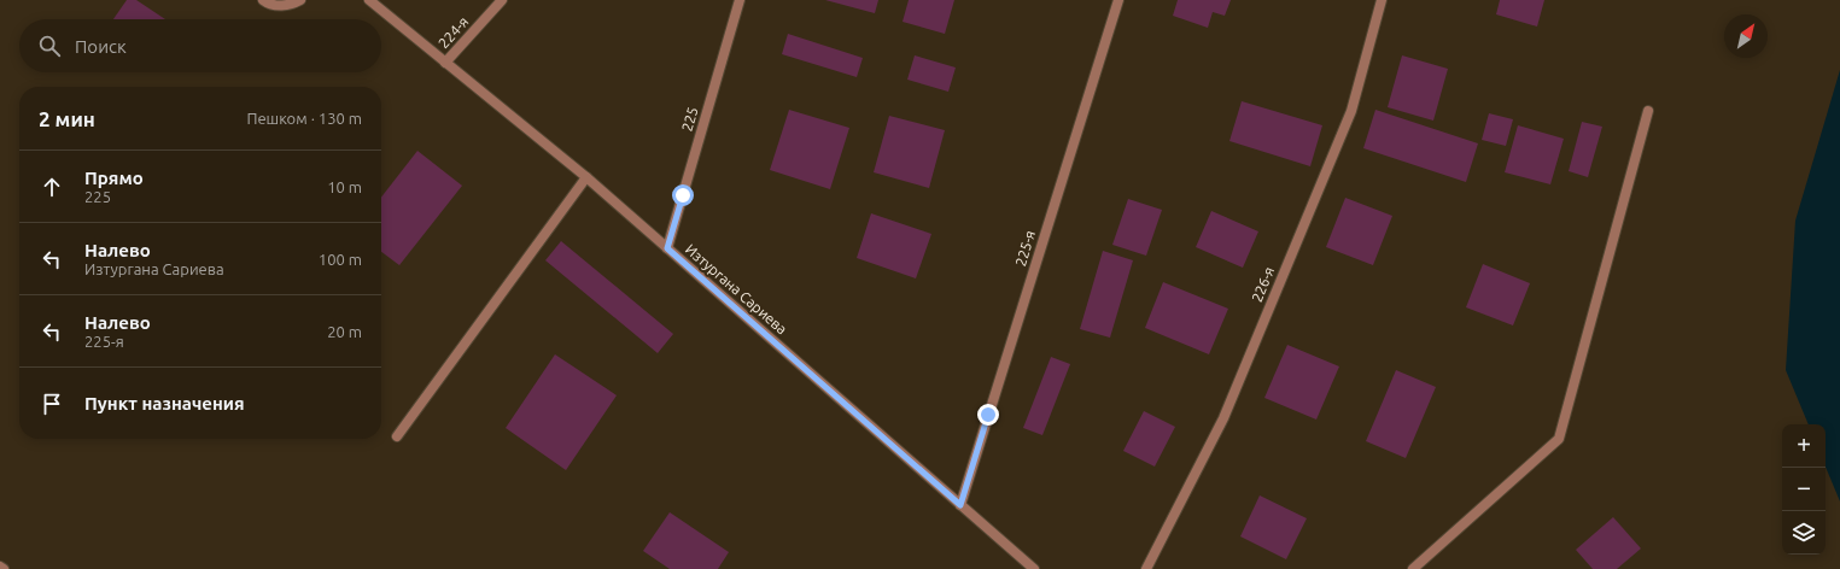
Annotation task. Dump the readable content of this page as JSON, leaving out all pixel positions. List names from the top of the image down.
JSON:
{
  "streets": {
    "street": [
      "224-я",
      "225",
      "225-я",
      "226-я",
      "Изтургана Сариева"
    ]
  },
  "crossings": [
    ["224-я", "Изтургана Сариева"],
    ["225", "Изтургана Сариева"],
    ["225-я", "Изтургана Сариева"]
  ],
  "north": "top right",
  "page": {
    "search": "Поиск",
    "heading": ["2 мин", "Пешком · 130 m"],
    "list": [
      ["Прямо", "225", "10 m"],
      ["Налево", "Изтургана Сариева", "100 m"],
      ["Налево", "225-я", "20 m"],
      "Пункт назначения"
    ],
    "map_buttons": ["+", "−"]
  }
}
